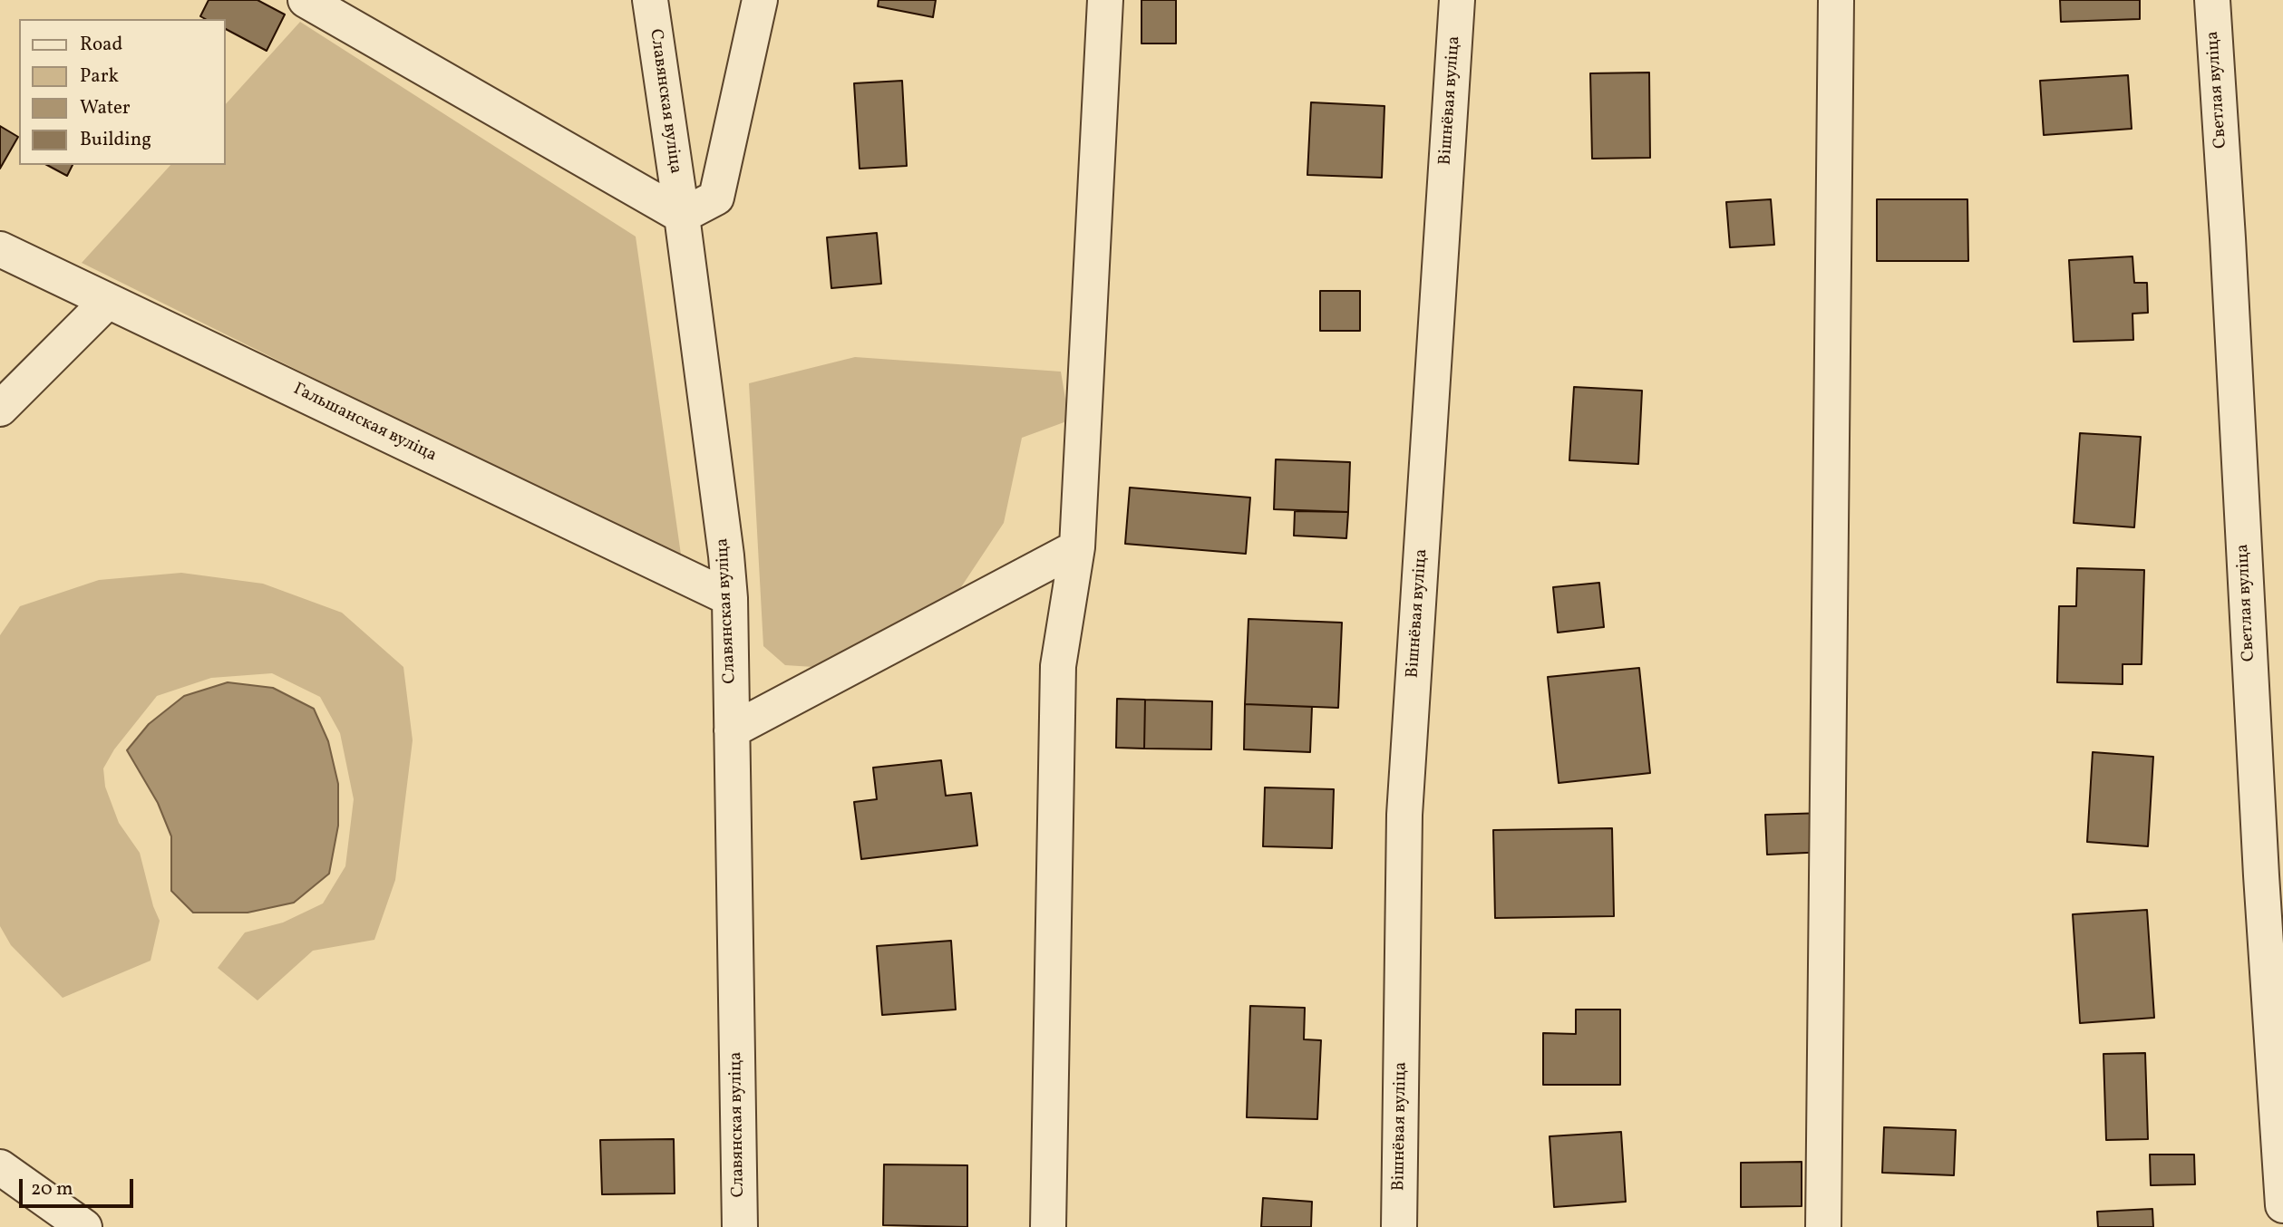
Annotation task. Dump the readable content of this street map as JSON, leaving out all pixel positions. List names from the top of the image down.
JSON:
{
  "streets": {
    "street": [
      "Светлая вуліца",
      "Вішнёвая вуліца",
      "Славянская вуліца",
      "Гальшанская вуліца"
    ]
  },
  "crossings": [
    ["Славянская вуліца", "Гальшанская вуліца"]
  ],
  "legend": [
    "Road",
    "Park",
    "Water",
    "Building"
  ],
  "scale_bar": "20 m"
}
